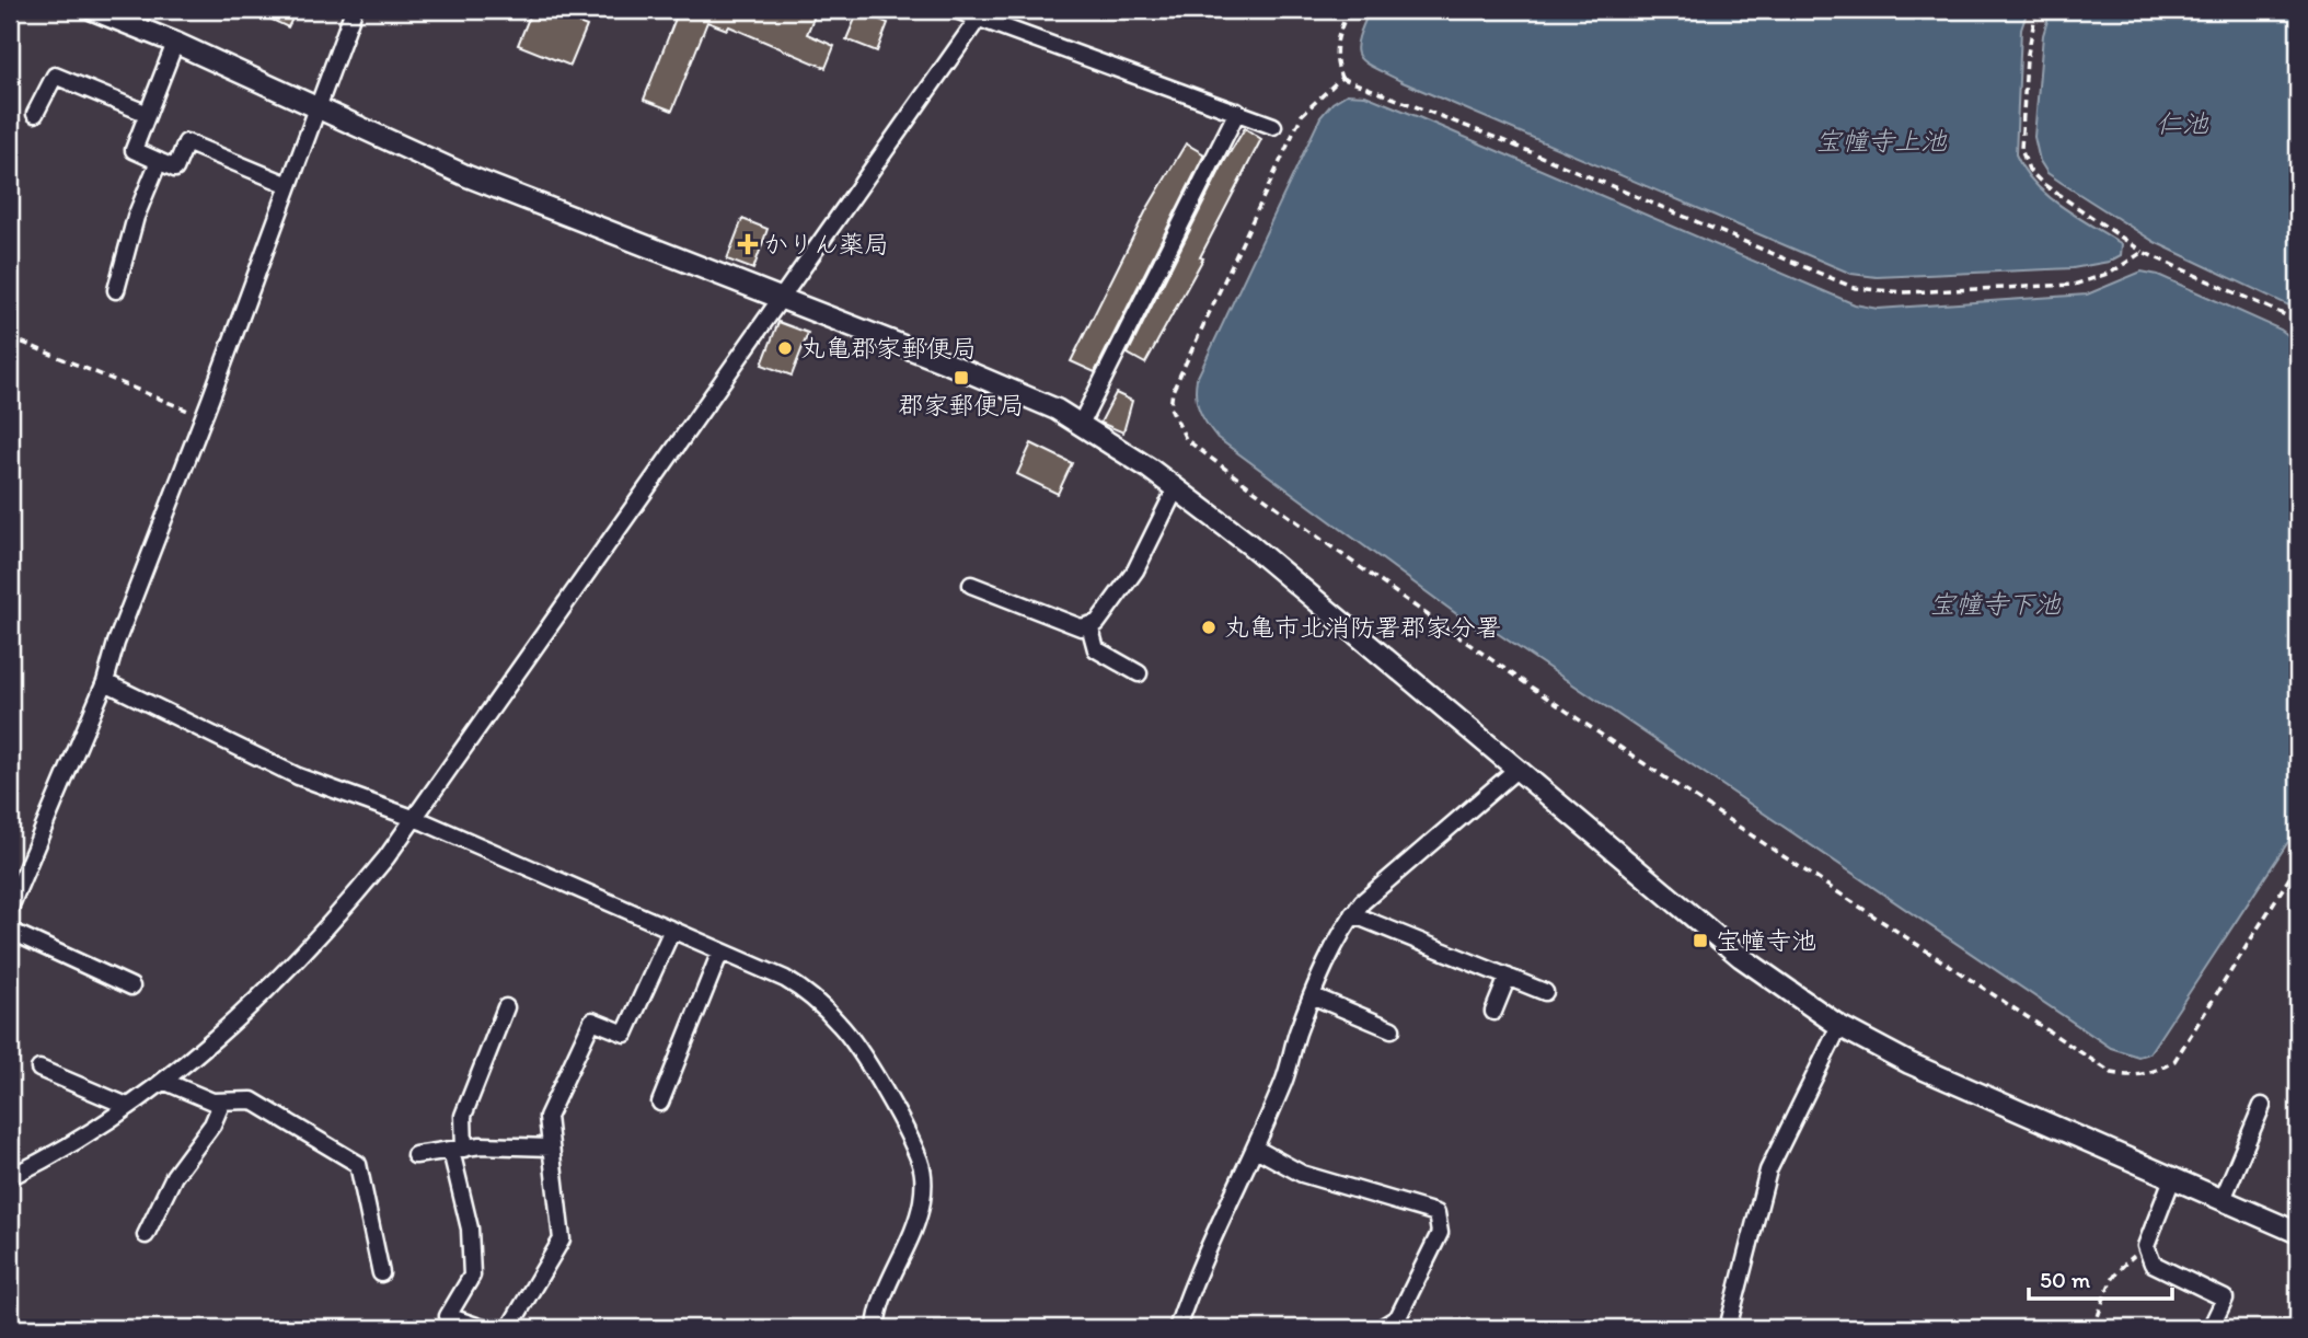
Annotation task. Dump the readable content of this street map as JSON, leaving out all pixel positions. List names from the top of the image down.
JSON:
{
  "water": ["仁池", "宝幢寺上池", "宝幢寺下池"],
  "places": {
    "health": ["かりん薬局"],
    "other": ["丸亀郡家郵便局", "丸亀市北消防署郡家分署"],
    "transit": ["郡家郵便局", "宝幢寺池"]
  },
  "scale_bar": "50 m"
}
